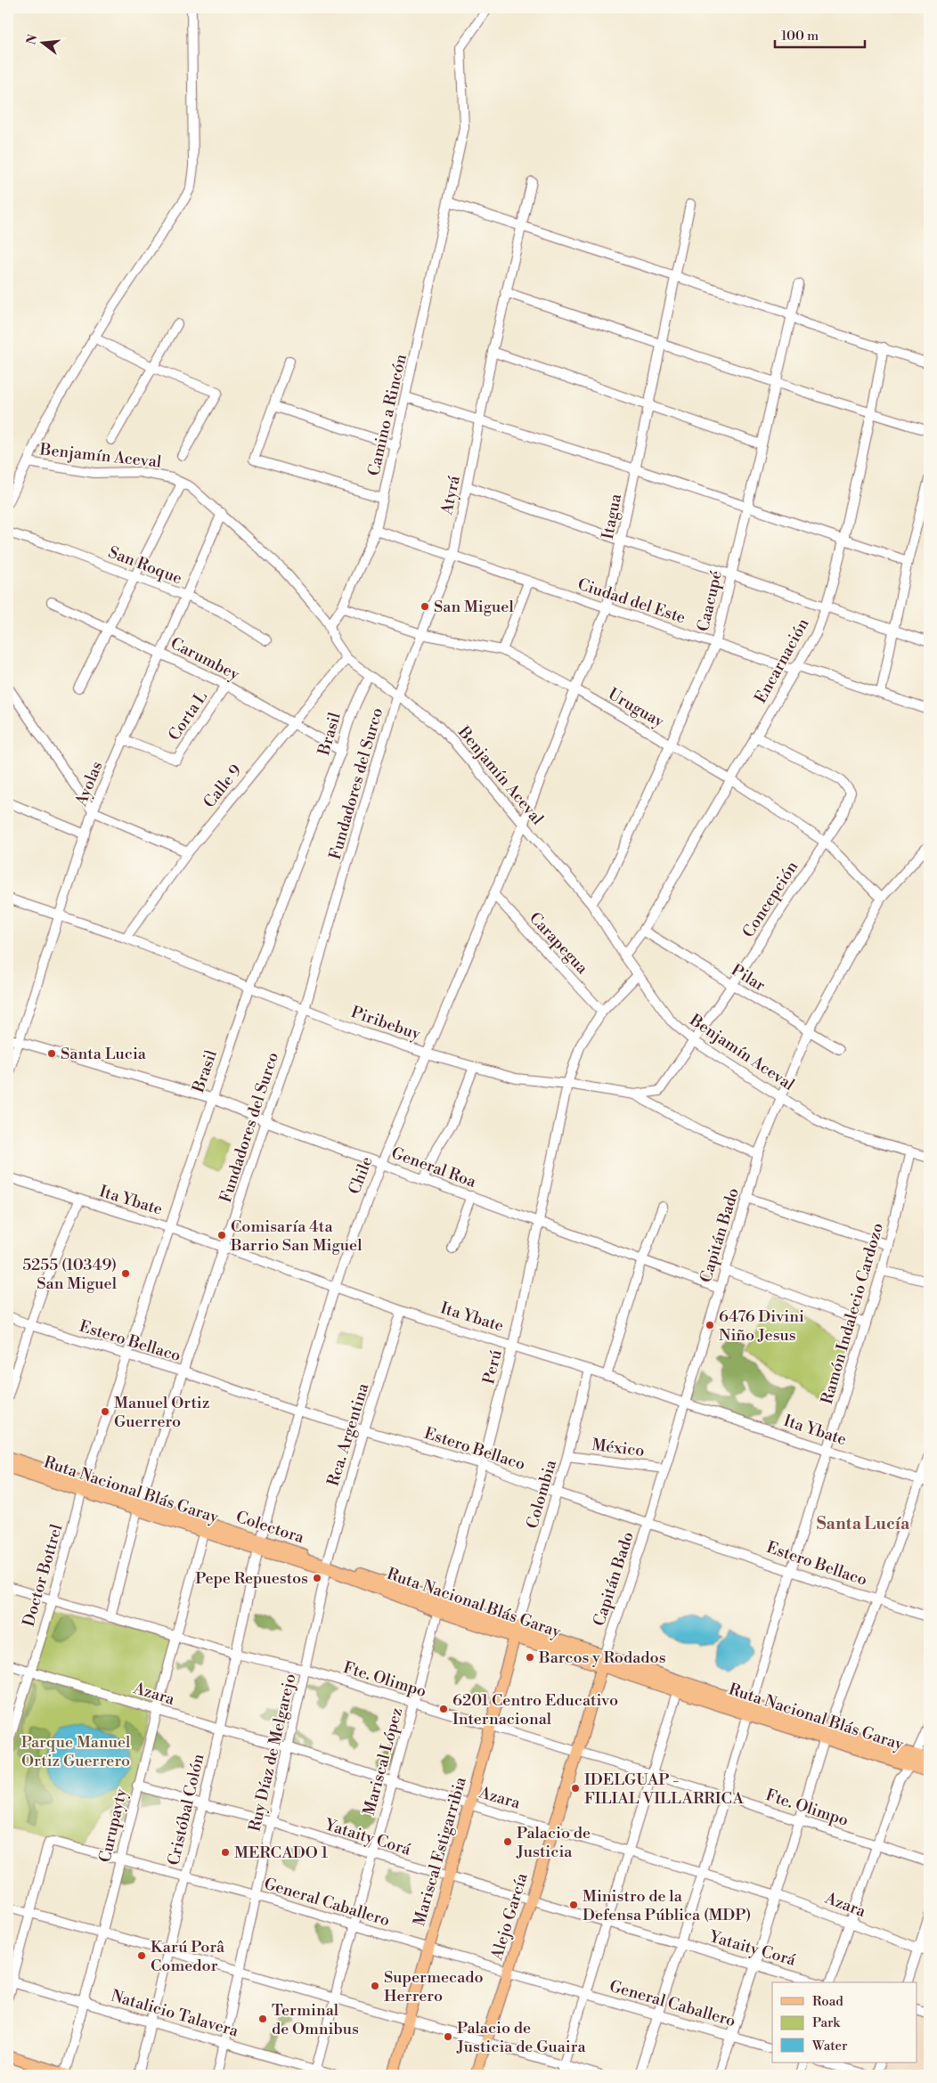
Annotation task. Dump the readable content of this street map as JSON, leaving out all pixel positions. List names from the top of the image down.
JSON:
{
  "streets": {
    "highway": ["Ruta Nacional Blás Garay"],
    "main road": ["Colectora", "Mariscal Estigarribia", "Alejo García"],
    "street": [
      "Camino a Rincón",
      "Benjamín Aceval",
      "Atyrá",
      "Itagua",
      "San Roque",
      "Ciudad del Este",
      "Caacupé",
      "Carumbey",
      "Encarnación",
      "Uruguay",
      "Corta L",
      "Brasil",
      "Ayolas",
      "Fundadores del Surco",
      "Calle 9",
      "Concepción",
      "Carapegua",
      "Pilar",
      "Piribebuy",
      "General Roa",
      "Chile",
      "Ita Ybate",
      "Capitán Bado",
      "Ramón Indalecio Cardozo",
      "Estero Bellaco",
      "Perú",
      "Rca. Argentina",
      "México",
      "Colombia",
      "Doctor Bottrel",
      "Fte. Olimpo",
      "Azara",
      "Ruy Díaz de Melgarejo",
      "Mariscal López",
      "Cristóbal Colón",
      "Curupayty",
      "Yataity Corá",
      "General Caballero",
      "Natalicio Talavera"
    ]
  },
  "crossings": [
    ["Camino a Rincón", "Benjamín Aceval"],
    ["Camino a Rincón", "Ciudad del Este"],
    ["Camino a Rincón", "Uruguay"],
    ["Benjamín Aceval", "Atyrá"],
    ["Benjamín Aceval", "Itagua"],
    ["Benjamín Aceval", "Caacupé"],
    ["Benjamín Aceval", "Encarnación"],
    ["Benjamín Aceval", "Brasil"],
    ["Benjamín Aceval", "Ayolas"],
    ["Benjamín Aceval", "Fundadores del Surco"],
    ["Benjamín Aceval", "Calle 9"],
    ["Benjamín Aceval", "Concepción"],
    ["Benjamín Aceval", "Chile"],
    ["Benjamín Aceval", "Capitán Bado"],
    ["Benjamín Aceval", "Ramón Indalecio Cardozo"],
    ["Benjamín Aceval", "Perú"],
    ["Atyrá", "Ciudad del Este"],
    ["Atyrá", "Uruguay"],
    ["Atyrá", "Fundadores del Surco"],
    ["Itagua", "Ciudad del Este"],
    ["Itagua", "Uruguay"],
    ["Itagua", "Chile"],
    ["San Roque", "Ayolas"],
    ["Ciudad del Este", "Caacupé"],
    ["Ciudad del Este", "Encarnación"],
    ["Caacupé", "Uruguay"],
    ["Carumbey", "Corta L"],
    ["Carumbey", "Brasil"],
    ["Carumbey", "Ayolas"],
    ["Carumbey", "Calle 9"],
    ["Encarnación", "Uruguay"],
    ["Encarnación", "Concepción"],
    ["Encarnación", "Pilar"],
    ["Uruguay", "Concepción"],
    ["Uruguay", "Capitán Bado"],
    ["Corta L", "Ayolas"],
    ["Brasil", "Piribebuy"],
    ["Brasil", "General Roa"],
    ["Brasil", "Ita Ybate"],
    ["Brasil", "Estero Bellaco"],
    ["Brasil", "Ruta Nacional Blás Garay"],
    ["Brasil", "Doctor Bottrel"],
    ["Ayolas", "Piribebuy"],
    ["Ayolas", "General Roa"],
    ["Fundadores del Surco", "Piribebuy"],
    ["Fundadores del Surco", "General Roa"],
    ["Fundadores del Surco", "Ita Ybate"],
    ["Fundadores del Surco", "Estero Bellaco"],
    ["Fundadores del Surco", "Ruta Nacional Blás Garay"],
    ["Fundadores del Surco", "Colectora"],
    ["Fundadores del Surco", "Fte. Olimpo"],
    ["Calle 9", "Piribebuy"],
    ["Concepción", "Pilar"],
    ["Carapegua", "Chile"],
    ["Carapegua", "Perú"],
    ["Pilar", "Capitán Bado"],
    ["Piribebuy", "Chile"],
    ["Piribebuy", "Capitán Bado"],
    ["Piribebuy", "Perú"],
    ["General Roa", "Chile"],
    ["General Roa", "Capitán Bado"],
    ["General Roa", "Perú"],
    ["Chile", "Ita Ybate"],
    ["Chile", "Estero Bellaco"],
    ["Chile", "Ruta Nacional Blás Garay"],
    ["Chile", "Colectora"],
    ["Chile", "Cristóbal Colón"],
    ["Ita Ybate", "Capitán Bado"],
    ["Ita Ybate", "Ramón Indalecio Cardozo"],
    ["Ita Ybate", "Perú"],
    ["Ita Ybate", "Rca. Argentina"],
    ["Ita Ybate", "Colombia"],
    ["Capitán Bado", "Estero Bellaco"],
    ["Capitán Bado", "México"],
    ["Capitán Bado", "Ruta Nacional Blás Garay"],
    ["Capitán Bado", "Alejo García"],
    ["Ramón Indalecio Cardozo", "Estero Bellaco"],
    ["Ramón Indalecio Cardozo", "Ruta Nacional Blás Garay"],
    ["Ramón Indalecio Cardozo", "Fte. Olimpo"],
    ["Ramón Indalecio Cardozo", "Azara"],
    ["Ramón Indalecio Cardozo", "Yataity Corá"],
    ["Ramón Indalecio Cardozo", "General Caballero"],
    ["Estero Bellaco", "Perú"],
    ["Estero Bellaco", "Rca. Argentina"],
    ["Estero Bellaco", "Colombia"],
    ["Perú", "Ruta Nacional Blás Garay"],
    ["Perú", "Mariscal López"],
    ["Rca. Argentina", "Ruta Nacional Blás Garay"],
    ["Rca. Argentina", "Ruy Díaz de Melgarejo"],
    ["México", "Colombia"],
    ["Ruta Nacional Blás Garay", "Colombia"],
    ["Ruta Nacional Blás Garay", "Colectora"],
    ["Ruta Nacional Blás Garay", "Doctor Bottrel"],
    ["Ruta Nacional Blás Garay", "Ruy Díaz de Melgarejo"],
    ["Ruta Nacional Blás Garay", "Mariscal López"],
    ["Ruta Nacional Blás Garay", "Cristóbal Colón"],
    ["Ruta Nacional Blás Garay", "Curupayty"],
    ["Ruta Nacional Blás Garay", "Mariscal Estigarribia"],
    ["Ruta Nacional Blás Garay", "Alejo García"],
    ["Colombia", "Mariscal Estigarribia"],
    ["Colectora", "Cristóbal Colón"],
    ["Doctor Bottrel", "Fte. Olimpo"],
    ["Doctor Bottrel", "Azara"],
    ["Fte. Olimpo", "Ruy Díaz de Melgarejo"],
    ["Fte. Olimpo", "Mariscal López"],
    ["Fte. Olimpo", "Cristóbal Colón"],
    ["Fte. Olimpo", "Curupayty"],
    ["Fte. Olimpo", "Mariscal Estigarribia"],
    ["Fte. Olimpo", "Alejo García"],
    ["Azara", "Ruy Díaz de Melgarejo"],
    ["Azara", "Mariscal López"],
    ["Azara", "Cristóbal Colón"],
    ["Azara", "Curupayty"],
    ["Azara", "Mariscal Estigarribia"],
    ["Azara", "Alejo García"],
    ["Ruy Díaz de Melgarejo", "Yataity Corá"],
    ["Ruy Díaz de Melgarejo", "General Caballero"],
    ["Ruy Díaz de Melgarejo", "Natalicio Talavera"],
    ["Mariscal López", "Yataity Corá"],
    ["Mariscal López", "General Caballero"],
    ["Mariscal López", "Natalicio Talavera"],
    ["Cristóbal Colón", "Yataity Corá"],
    ["Cristóbal Colón", "General Caballero"],
    ["Cristóbal Colón", "Natalicio Talavera"],
    ["Curupayty", "Yataity Corá"],
    ["Curupayty", "General Caballero"],
    ["Curupayty", "Natalicio Talavera"],
    ["Yataity Corá", "Mariscal Estigarribia"],
    ["Yataity Corá", "Alejo García"],
    ["Mariscal Estigarribia", "General Caballero"],
    ["General Caballero", "Alejo García"]
  ],
  "districts": ["Santa Lucía"],
  "parks": ["Parque Manuel Ortiz Guerrero"],
  "places": [
    "San Miguel",
    "Santa Lucia",
    "Comisaría 4ta Barrio San Miguel",
    "5255 (10349) San Miguel",
    "6476 Divini Niño Jesus",
    "Manuel Ortiz Guerrero",
    "Pepe Repuestos",
    "Barcos y Rodados",
    "6201 Centro Educativo Internacional",
    "IDELGUAP - FILIAL VILLARRICA",
    "Palacio de Justicia",
    "MERCADO 1",
    "Ministro de la Defensa Pública (MDP)",
    "Karú Porâ Comedor",
    "Supermecado Herrero",
    "Terminal de Omnibus",
    "Palacio de Justicia de Guaira"
  ],
  "legend": ["Road", "Park", "Water"],
  "scale_bar": "100 m",
  "north": "left"
}
